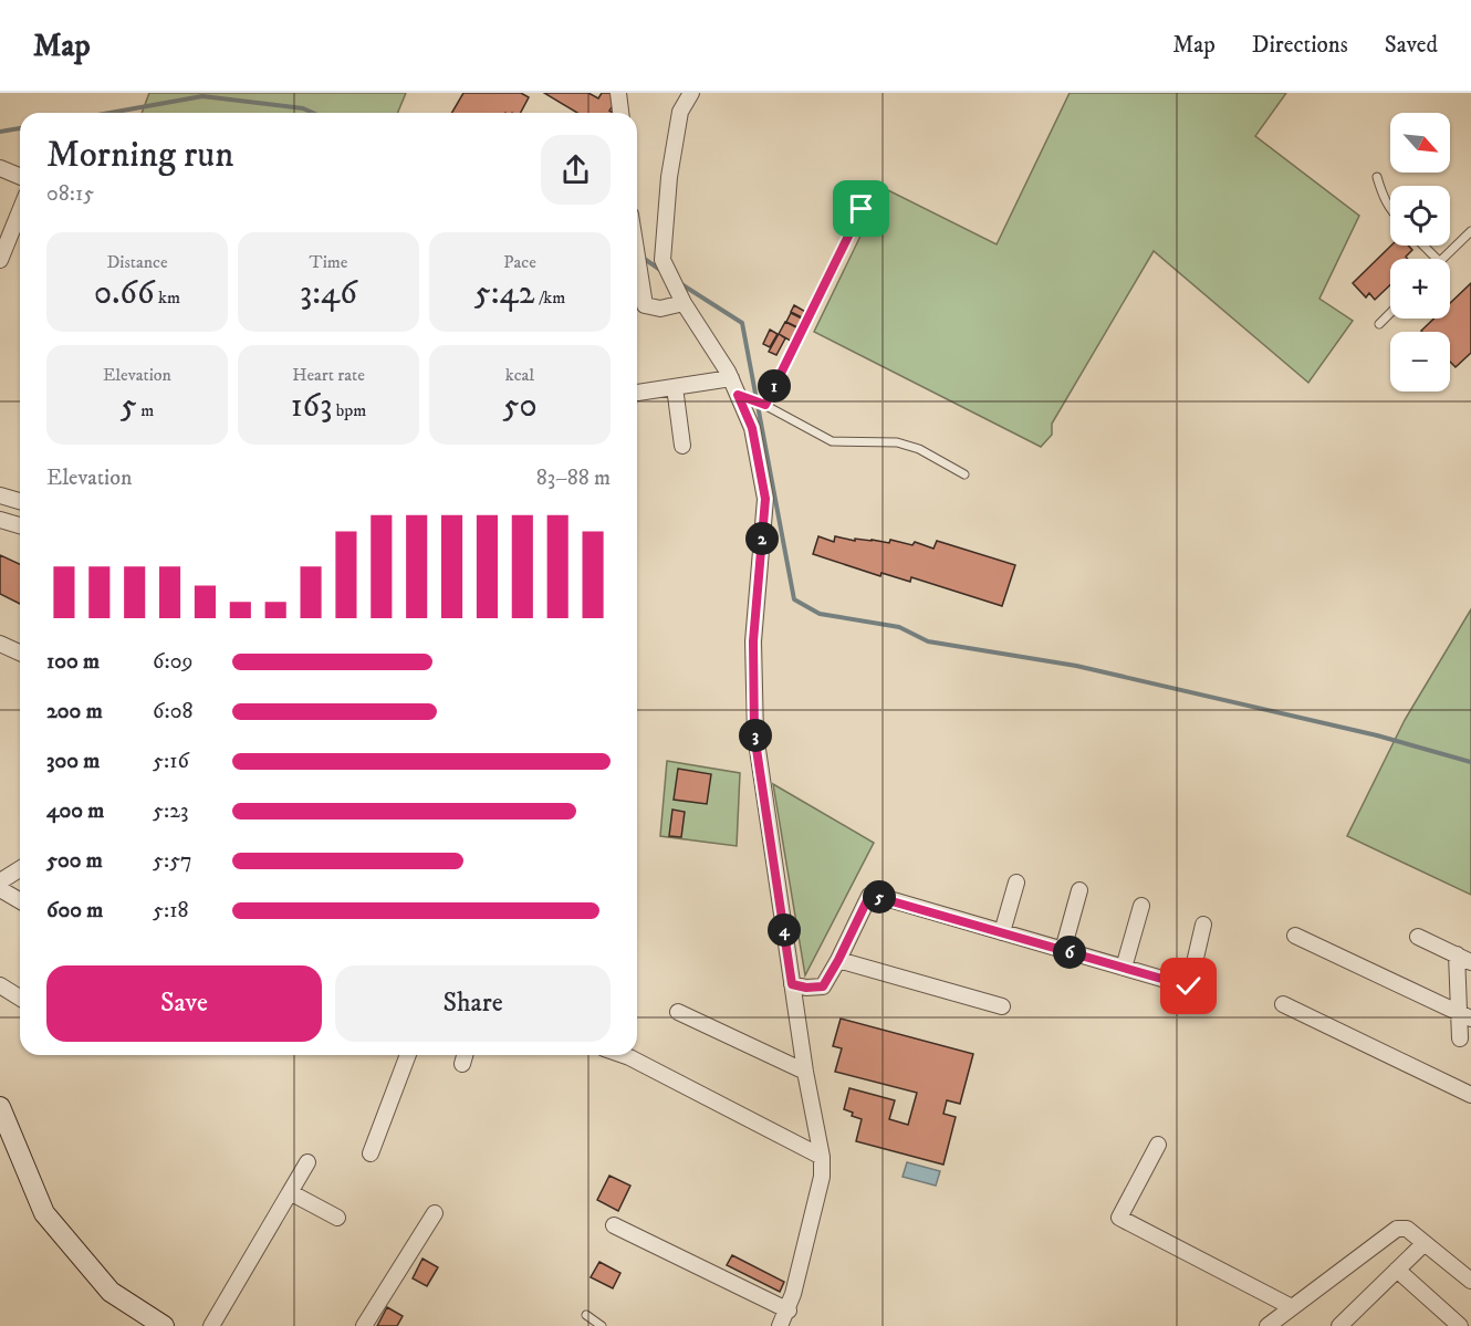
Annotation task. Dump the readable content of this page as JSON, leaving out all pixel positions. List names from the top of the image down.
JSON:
{
  "north": "bottom right",
  "page": {
    "header": "Map",
    "nav": ["Map", "Directions", "Saved"],
    "map_buttons": ["+", "−"],
    "heading": ["Morning run", "08:15"],
    "stats": [
      ["Distance", "0.66 km"],
      ["Time", "3:46"],
      ["Pace", "5:42 /km"],
      ["Elevation", "5 m"],
      ["Heart rate", "163 bpm"],
      ["kcal", "50"]
    ],
    "pins": [
      "1",
      "2",
      "3",
      "5",
      "4",
      "6"
    ],
    "chart": ["Elevation", "83–88 m"],
    "list": [
      {
        "name": "100 m",
        "note": "6:09"
      },
      {
        "name": "200 m",
        "note": "6:08"
      },
      {
        "name": "300 m",
        "note": "5:16"
      },
      {
        "name": "400 m",
        "note": "5:23"
      },
      {
        "name": "500 m",
        "note": "5:57"
      },
      {
        "name": "600 m",
        "note": "5:18"
      }
    ],
    "buttons": ["Save", "Share"]
  }
}
